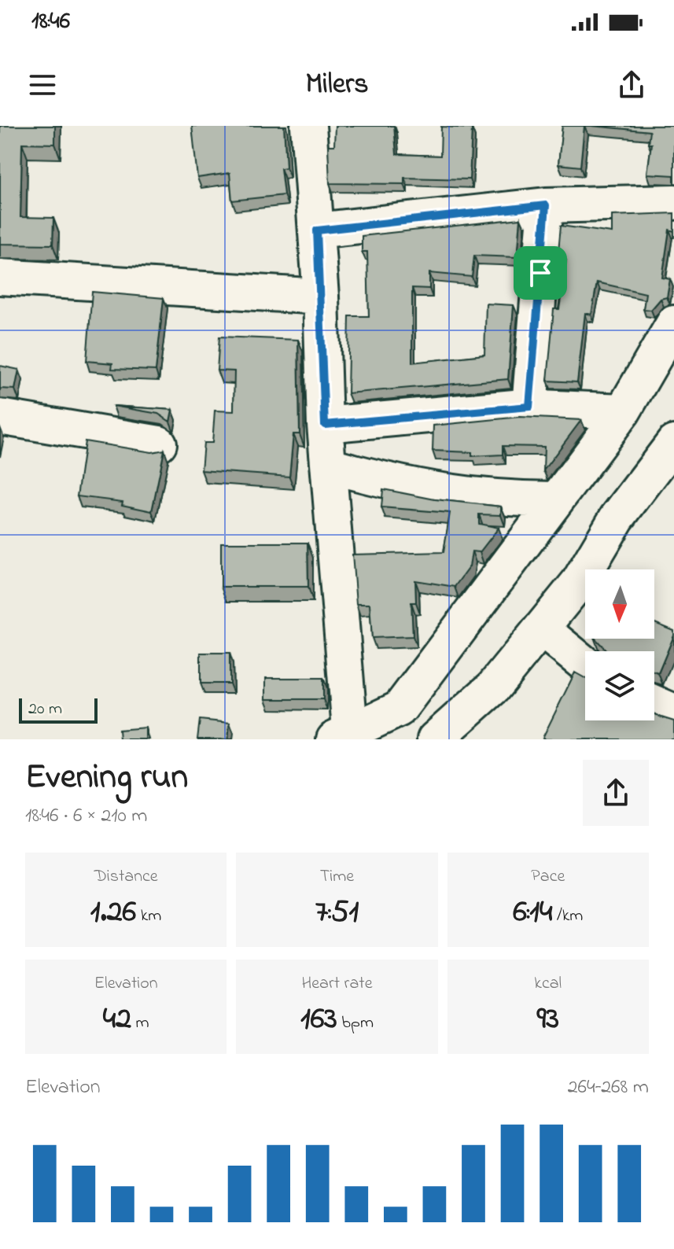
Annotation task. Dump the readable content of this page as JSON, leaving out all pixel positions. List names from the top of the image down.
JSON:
{
  "scale_bar": "20 m",
  "north": "bottom",
  "page": {
    "status": "18:46",
    "header": "Milers",
    "scale": "20 m",
    "heading": ["Evening run", "18:46 · 6 × 210 m"],
    "stats": [
      ["Distance", "1.26 km"],
      ["Time", "7:51"],
      ["Pace", "6:14 /km"],
      ["Elevation", "42 m"],
      ["Heart rate", "163 bpm"],
      ["kcal", "93"]
    ],
    "chart": ["Elevation", "264–268 m"]
  }
}
